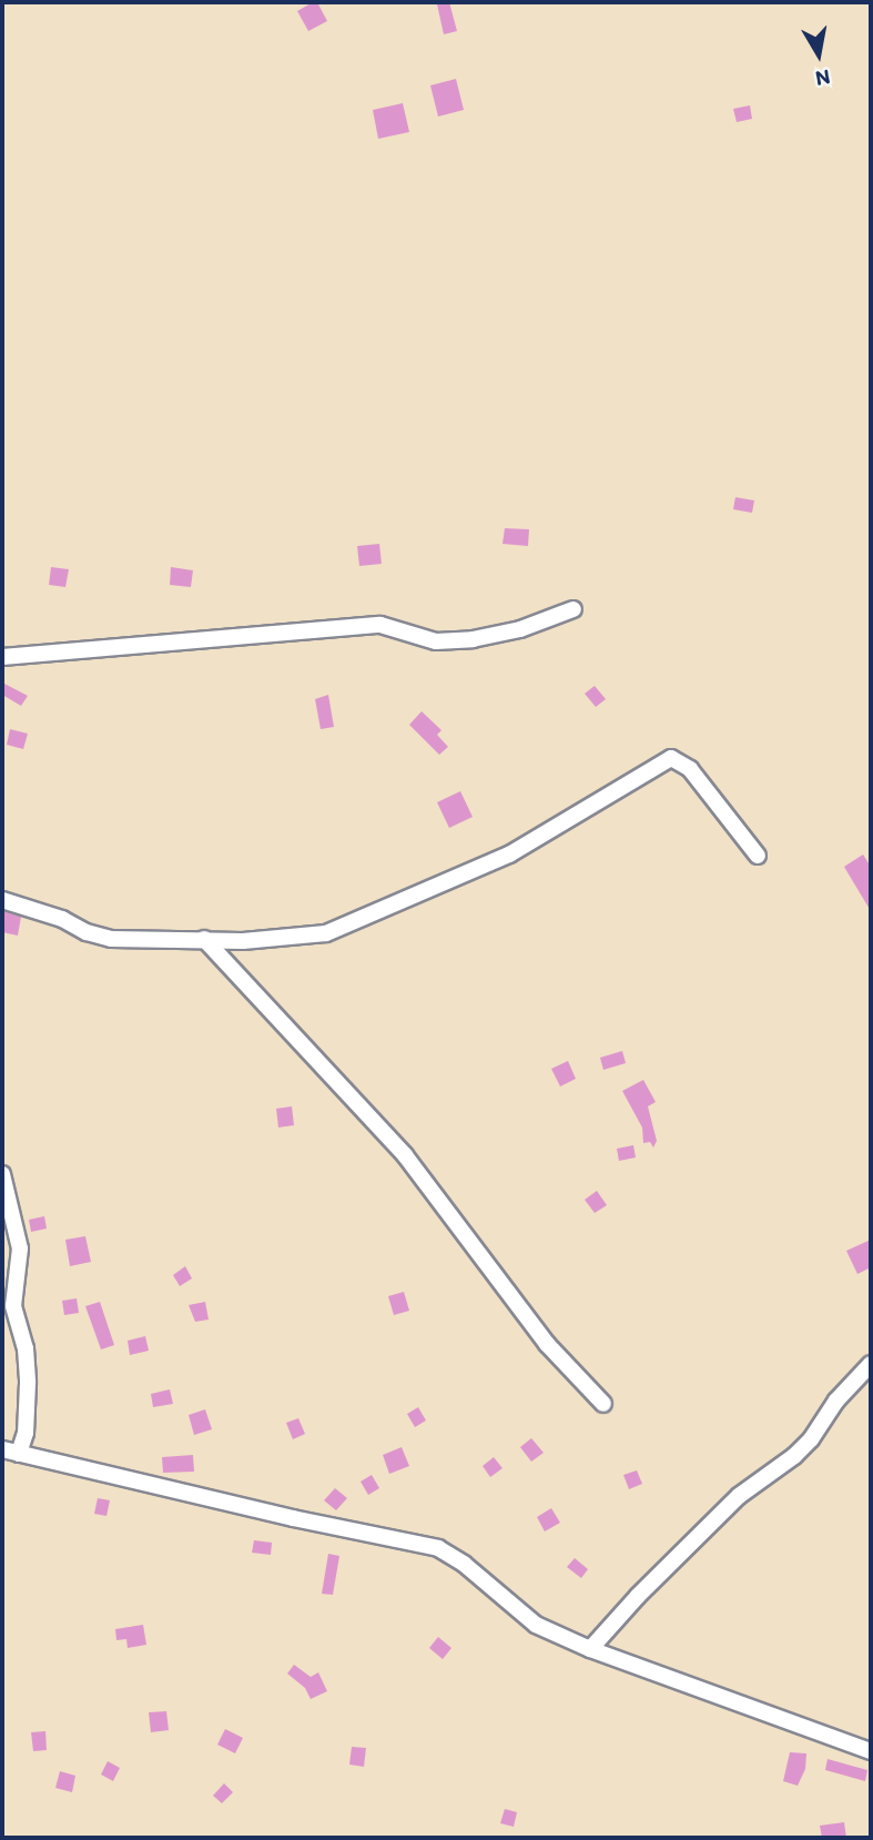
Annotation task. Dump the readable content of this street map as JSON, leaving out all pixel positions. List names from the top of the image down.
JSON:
{
  "north": "bottom"
}
